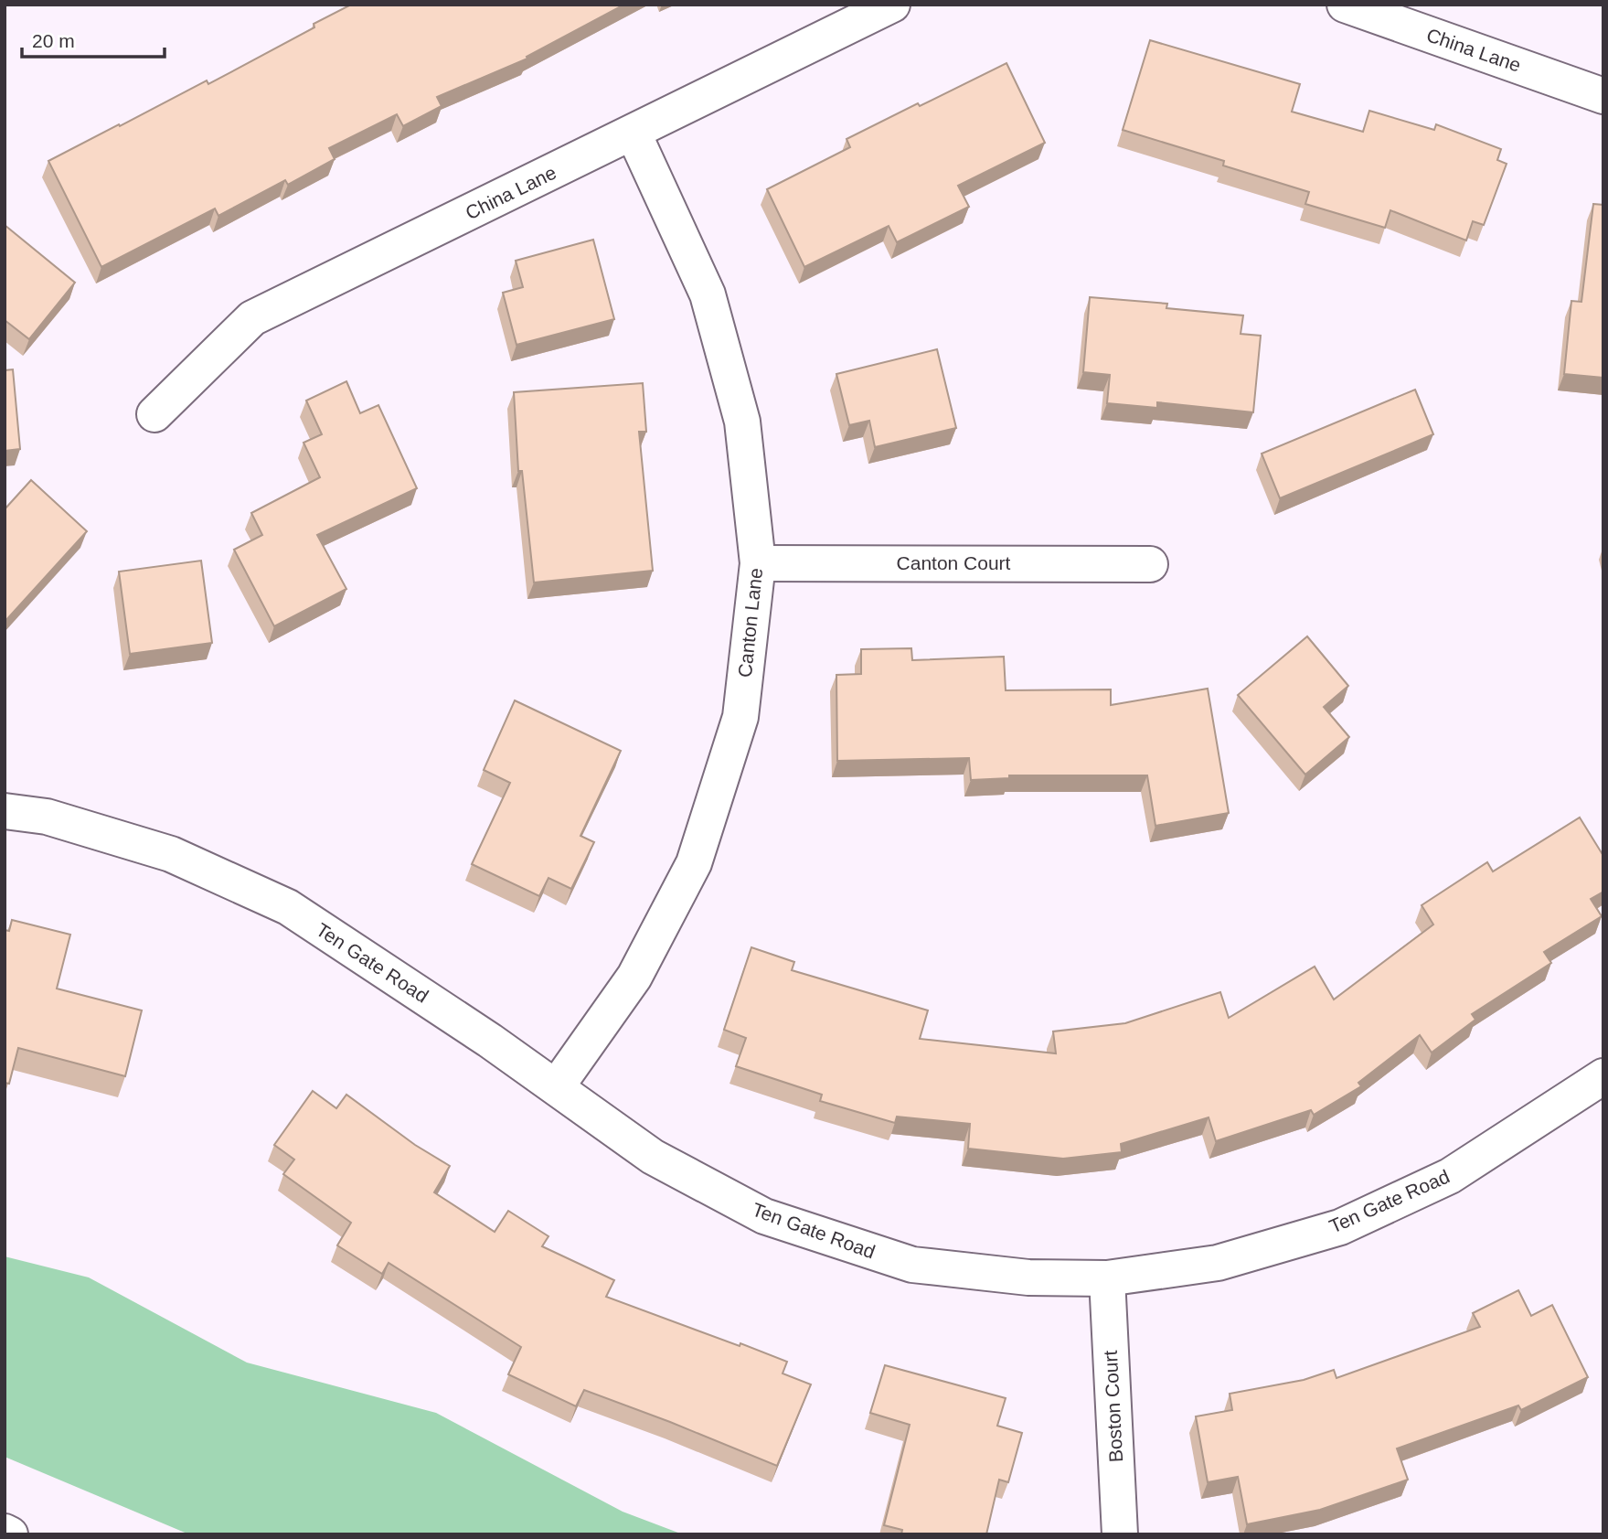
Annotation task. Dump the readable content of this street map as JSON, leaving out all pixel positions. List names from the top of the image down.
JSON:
{
  "streets": {
    "street": [
      "China Lane",
      "Canton Court",
      "Canton Lane",
      "Ten Gate Road",
      "Boston Court"
    ]
  },
  "crossings": [
    ["China Lane", "Canton Lane"],
    ["Canton Court", "Canton Lane"],
    ["Canton Lane", "Ten Gate Road"],
    ["Ten Gate Road", "Boston Court"]
  ],
  "scale_bar": "20 m"
}
